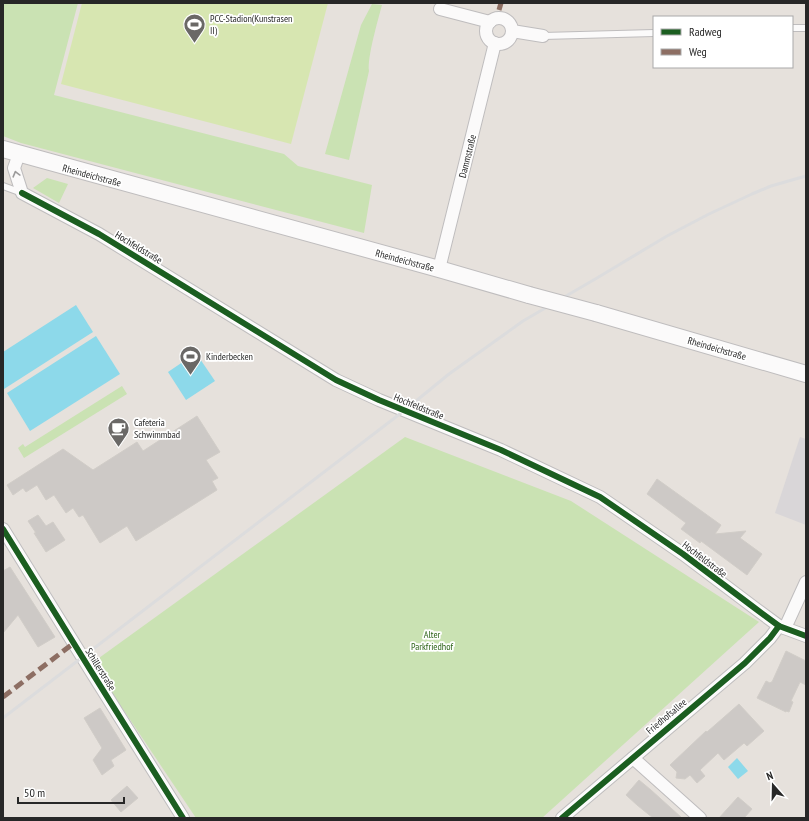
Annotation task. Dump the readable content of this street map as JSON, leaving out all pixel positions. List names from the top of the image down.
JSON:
{
  "streets": {
    "main road": ["Rheindeichstraße"],
    "street": [
      "Dammstraße",
      "Hochfeldstraße",
      "Schillerstraße",
      "Friedhofsallee"
    ]
  },
  "crossings": [
    ["Dammstraße", "Rheindeichstraße"],
    ["Hochfeldstraße", "Friedhofsallee"]
  ],
  "parks": ["Alter Parkfriedhof"],
  "places": {
    "sports": ["PCC-Stadion(Kunstrasen II)", "Kinderbecken"],
    "cafe": ["Cafeteria Schwimmbad"]
  },
  "legend": ["Radweg", "Weg"],
  "scale_bar": "50 m",
  "north": "top"
}
